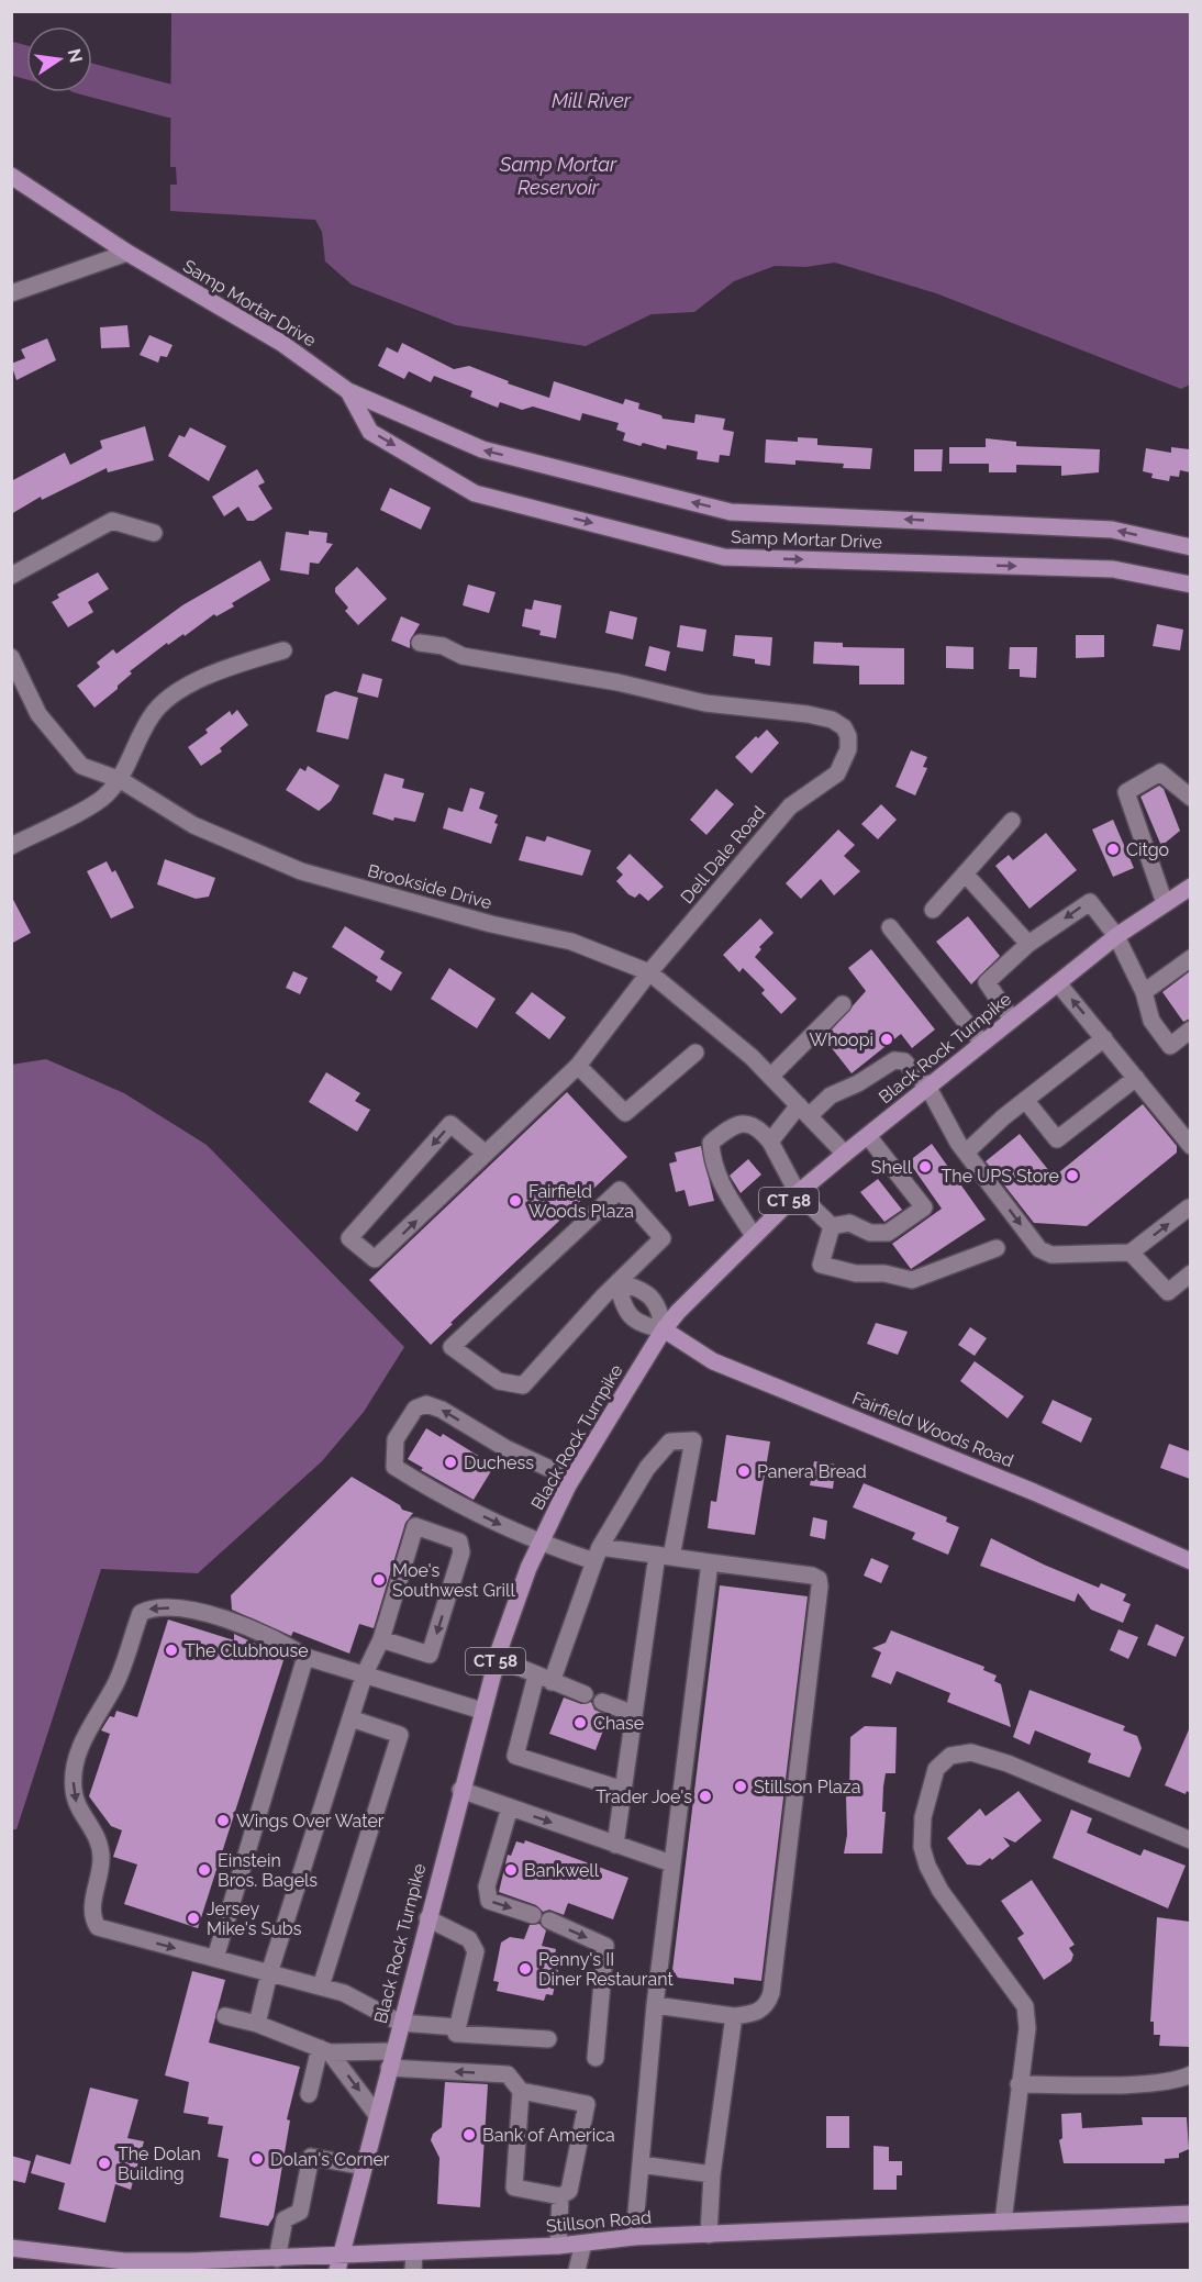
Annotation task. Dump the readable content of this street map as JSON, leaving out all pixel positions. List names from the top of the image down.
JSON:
{
  "streets": {
    "main road": [
      "Samp Mortar Drive",
      "Black Rock Turnpike",
      "CT 58",
      "Fairfield Woods Road",
      "Stillson Road"
    ],
    "street": ["Dell Dale Road", "Brookside Drive"]
  },
  "crossings": [
    ["Dell Dale Road", "Brookside Drive"],
    ["Brookside Drive", "Black Rock Turnpike"],
    ["Black Rock Turnpike", "Fairfield Woods Road"],
    ["Black Rock Turnpike", "Stillson Road"]
  ],
  "water": ["Mill River", "Samp Mortar Reservoir"],
  "places": [
    "Citgo",
    "Whoopi",
    "Shell",
    "The UPS Store",
    "Fairfield Woods Plaza",
    "Duchess",
    "Panera Bread",
    "Moe's Southwest Grill",
    "The Clubhouse",
    "Chase",
    "Stillson Plaza",
    "Trader Joe's",
    "Wings Over Water",
    "Einstein Bros. Bagels",
    "Bankwell",
    "Jersey Mike's Subs",
    "Penny's II Diner Restaurant",
    "Bank of America",
    "Dolan's Corner",
    "The Dolan Building"
  ],
  "north": "right"
}
